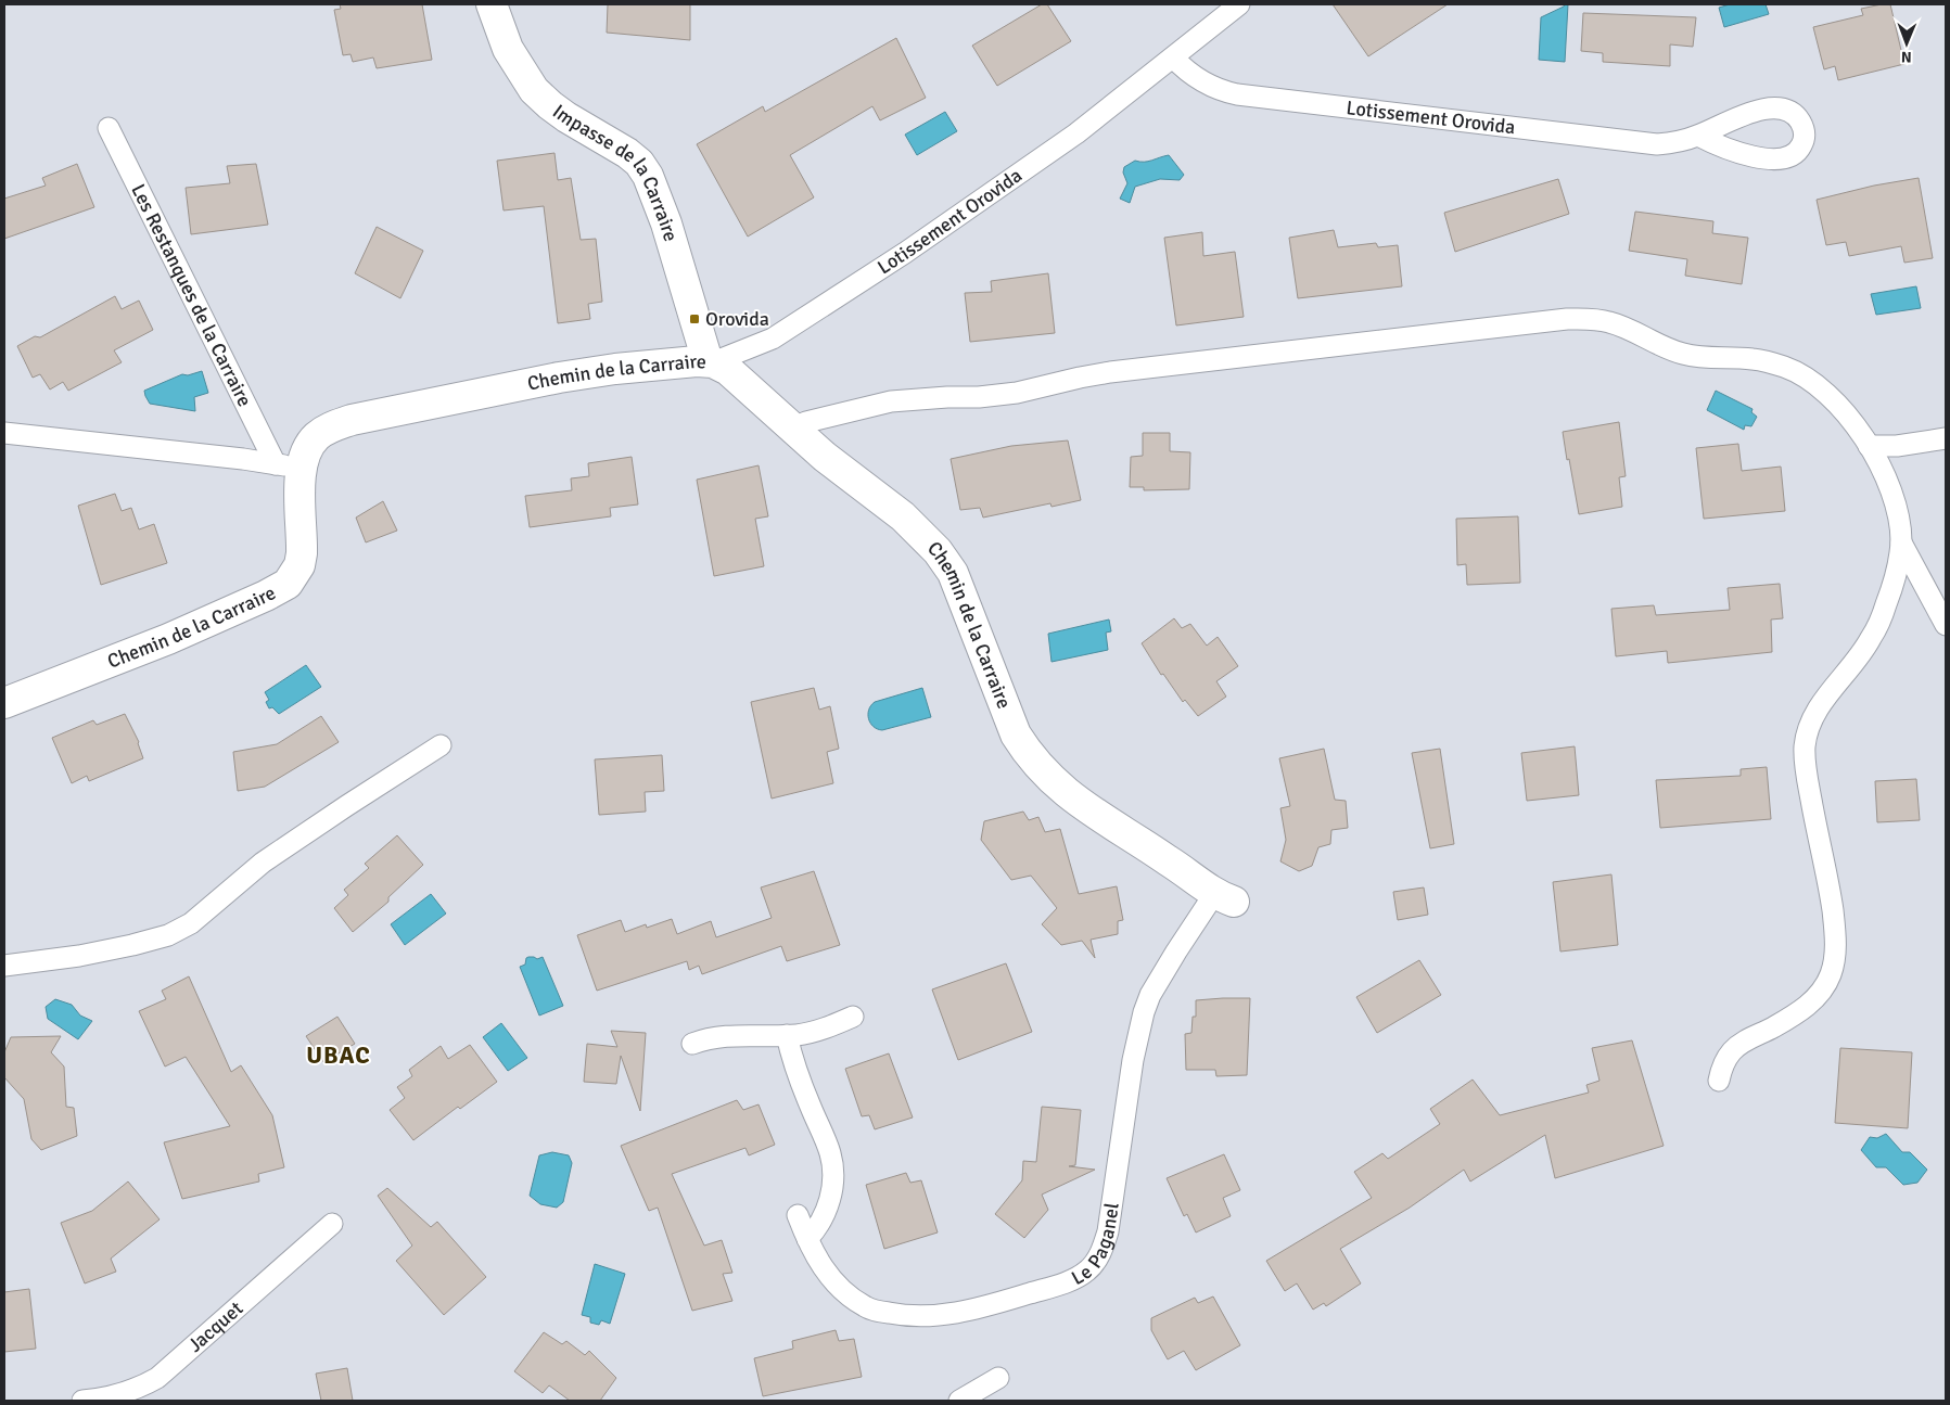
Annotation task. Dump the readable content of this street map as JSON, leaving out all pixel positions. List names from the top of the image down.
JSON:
{
  "streets": {
    "street": ["Impasse de la Carraire", "Chemin de la Carraire"],
    "lane": [
      "Lotissement Orovida",
      "Les Restanques de la Carraire",
      "Le Paganel",
      "Jacquet"
    ]
  },
  "crossings": [
    ["Lotissement Orovida", "Impasse de la Carraire"],
    ["Lotissement Orovida", "Chemin de la Carraire"],
    ["Impasse de la Carraire", "Chemin de la Carraire"],
    ["Les Restanques de la Carraire", "Chemin de la Carraire"],
    ["Chemin de la Carraire", "Le Paganel"]
  ],
  "districts": ["UBAC"],
  "places": {
    "transit": ["Orovida"]
  },
  "north": "bottom"
}
